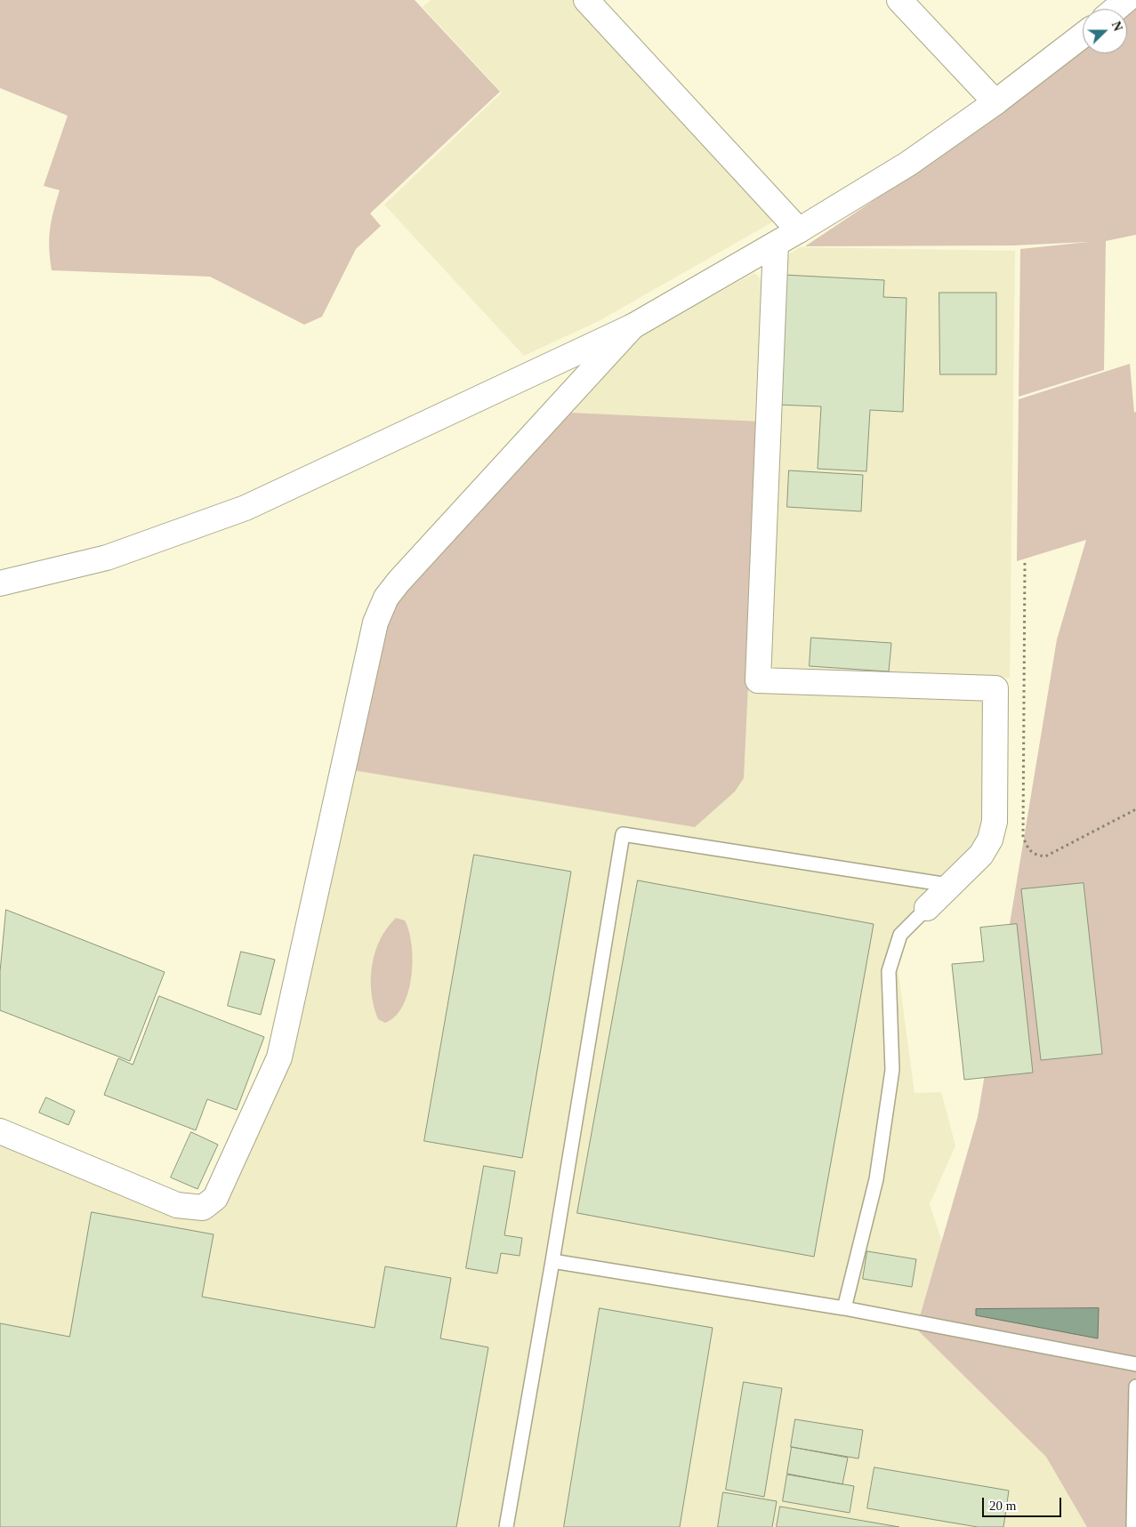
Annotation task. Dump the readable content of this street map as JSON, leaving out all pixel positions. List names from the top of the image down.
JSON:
{
  "scale_bar": "20 m",
  "north": "right"
}
